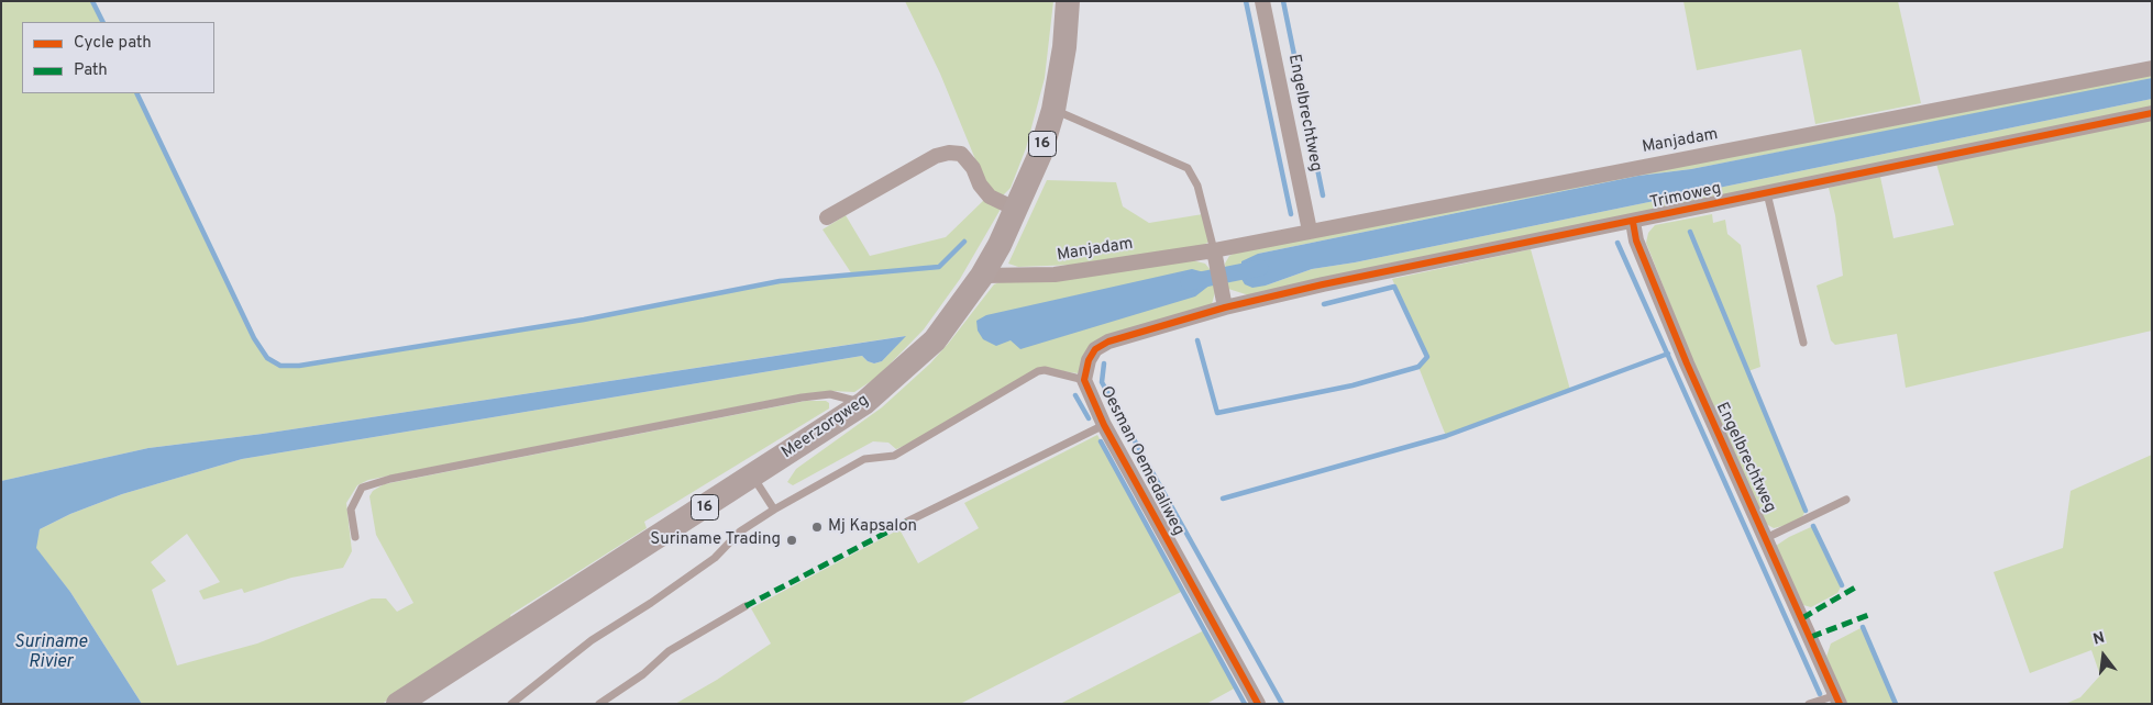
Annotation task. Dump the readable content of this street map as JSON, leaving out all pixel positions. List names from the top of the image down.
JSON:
{
  "streets": {
    "main road": ["16", "Meerzorgweg"],
    "street": [
      "Engelbrechtweg",
      "Manjadam",
      "Trimoweg",
      "Oesman Oemedaliweg"
    ]
  },
  "crossings": [
    ["Engelbrechtweg", "Manjadam"],
    ["Engelbrechtweg", "Trimoweg"],
    ["Manjadam", "Meerzorgweg"],
    ["Trimoweg", "Oesman Oemedaliweg"]
  ],
  "water": ["Suriname Rivier"],
  "places": ["Mj Kapsalon", "Suriname Trading"],
  "legend": ["Cycle path", "Path"],
  "north": "top"
}
